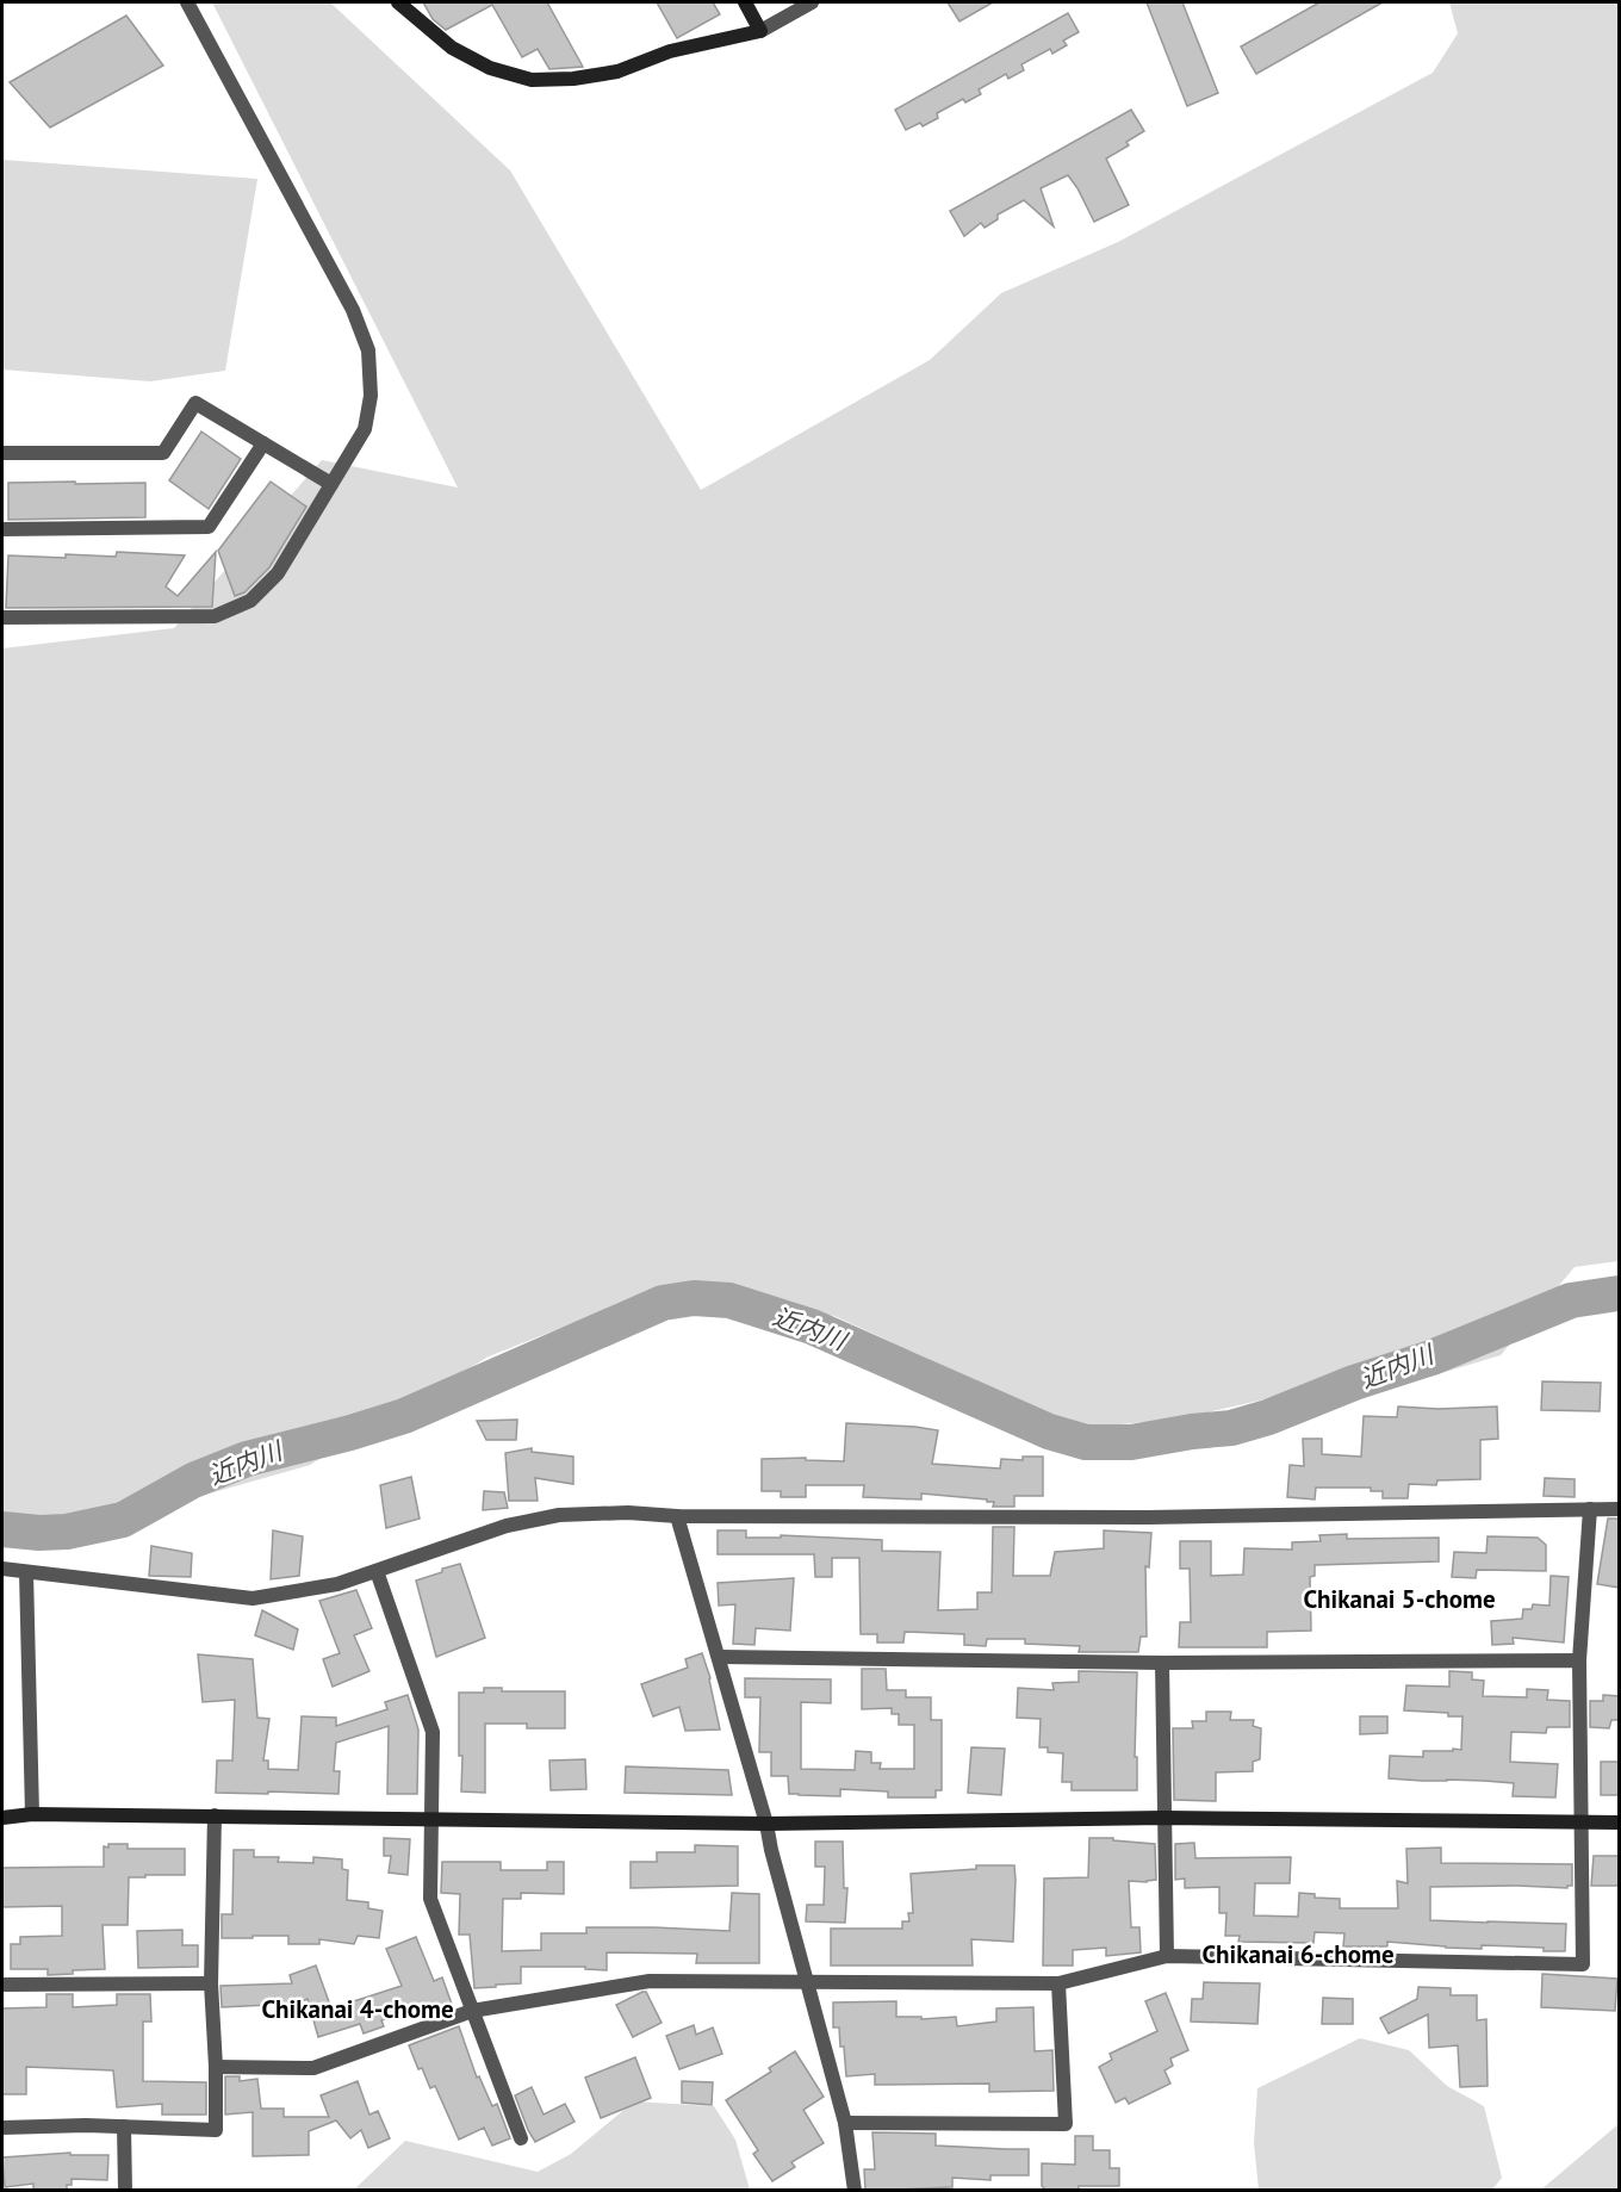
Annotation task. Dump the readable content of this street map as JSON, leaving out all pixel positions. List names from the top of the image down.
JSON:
{
  "districts": ["Chikanai 5-chome", "Chikanai 6-chome", "Chikanai 4-chome"],
  "water": ["近内川"]
}
